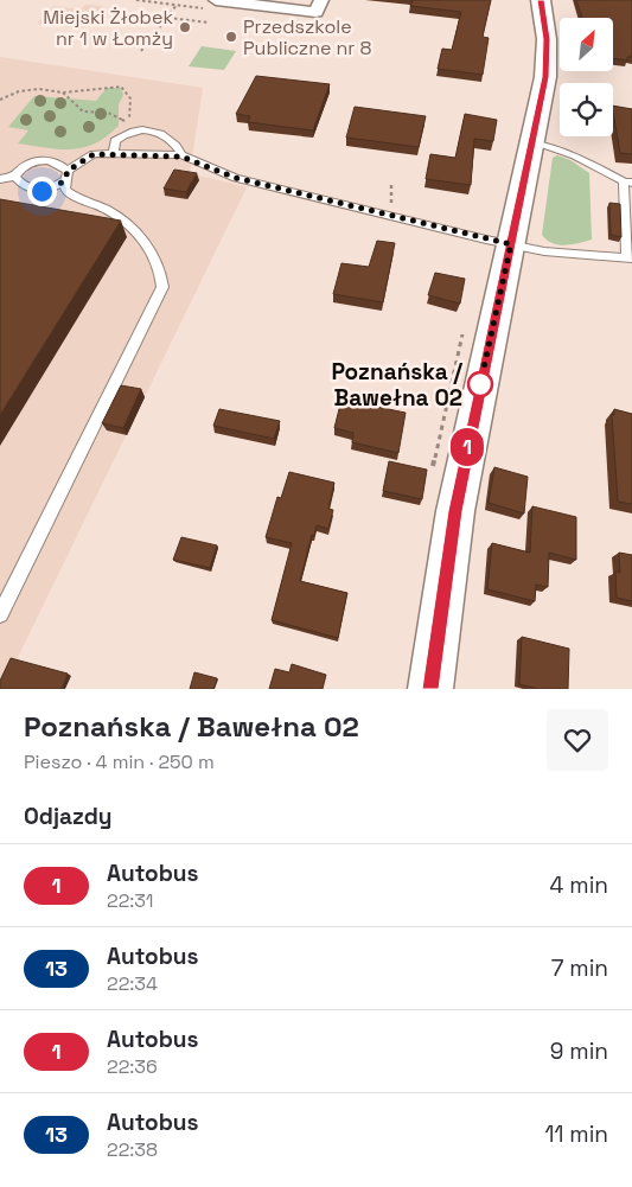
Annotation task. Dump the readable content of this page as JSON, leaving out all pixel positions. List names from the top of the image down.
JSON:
{
  "places": ["Miejski Żłobek nr 1 w Łomży", "Przedszkole Publiczne nr 8", "Poznańska / Bawełna 02"],
  "lines": ["bus line 1"],
  "north": "top right",
  "page": {
    "on_map": "1",
    "heading": [
      ["Poznańska / Bawełna 02", "Pieszo · 4 min · 250 m"],
      "Odjazdy"
    ],
    "list": [
      {
        "mark": "1",
        "name": "Autobus",
        "note": "22:31",
        "value": "4 min"
      },
      {
        "mark": "13",
        "name": "Autobus",
        "note": "22:34",
        "value": "7 min"
      },
      {
        "mark": "1",
        "name": "Autobus",
        "note": "22:36",
        "value": "9 min"
      },
      {
        "mark": "13",
        "name": "Autobus",
        "note": "22:38",
        "value": "11 min"
      }
    ]
  }
}
